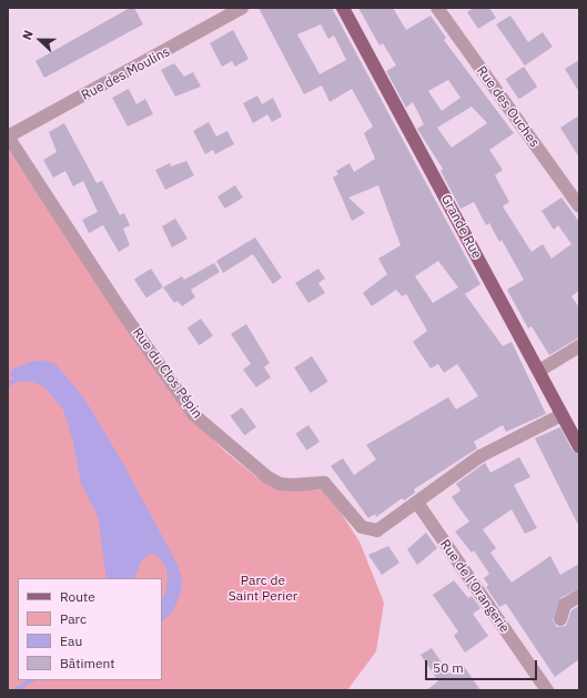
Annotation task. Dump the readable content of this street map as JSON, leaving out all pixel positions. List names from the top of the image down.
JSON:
{
  "streets": {
    "main road": ["Grande Rue"],
    "street": [
      "Rue des Moulins",
      "Rue des Ouches",
      "Rue du Clos Pépin",
      "Rue de l'Orangerie"
    ]
  },
  "crossings": [
    ["Rue des Moulins", "Rue du Clos Pépin"],
    ["Grande Rue", "Rue du Clos Pépin"],
    ["Rue du Clos Pépin", "Rue de l'Orangerie"]
  ],
  "parks": ["Parc de Saint Perier"],
  "legend": [
    "Route",
    "Parc",
    "Eau",
    "Bâtiment"
  ],
  "scale_bar": "50 m",
  "north": "left"
}
